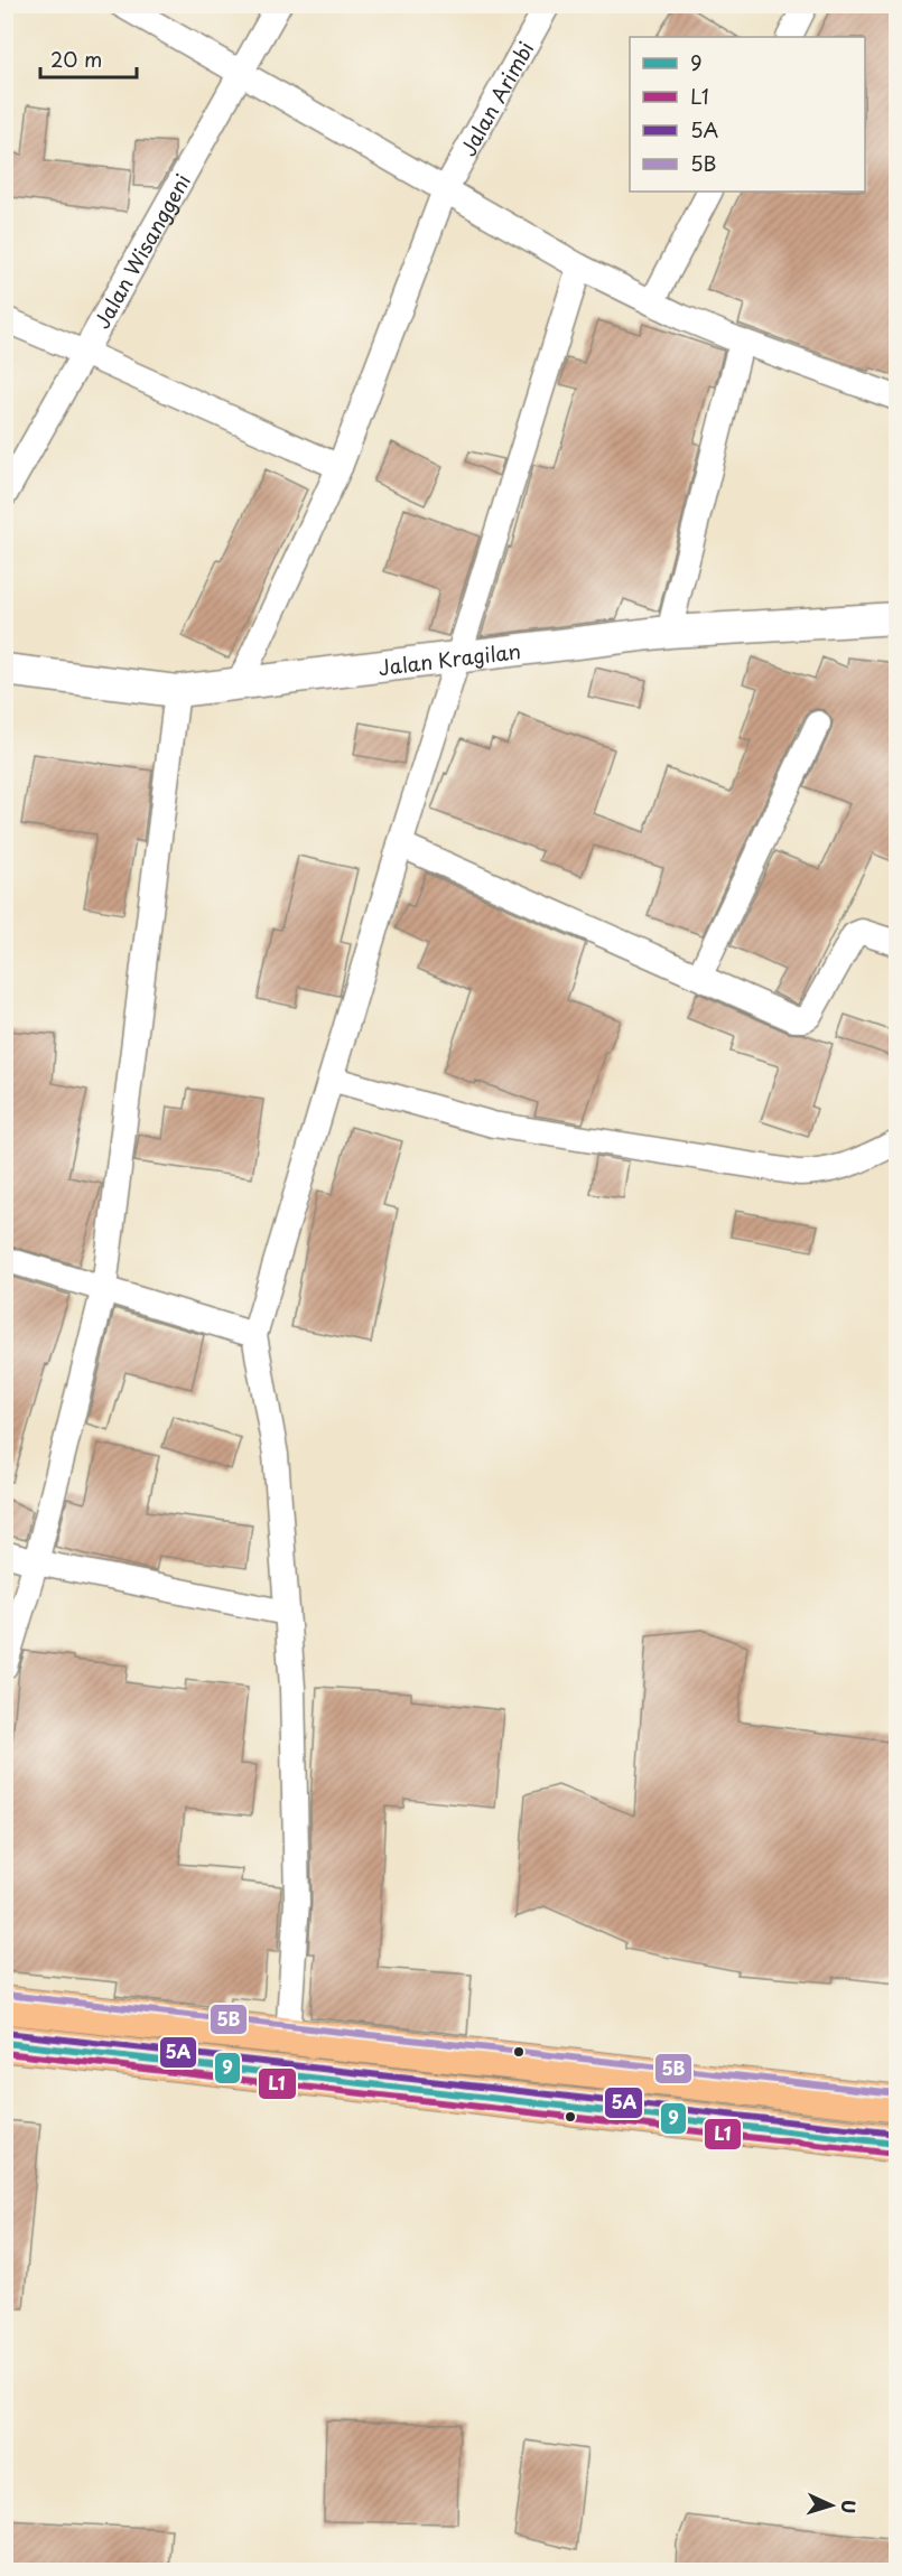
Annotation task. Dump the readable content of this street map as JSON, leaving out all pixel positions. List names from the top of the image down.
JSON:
{
  "streets": {
    "street": ["Jalan Arimbi", "Jalan Wisanggeni", "Jalan Kragilan"]
  },
  "crossings": [
    ["Jalan Arimbi", "Jalan Kragilan"]
  ],
  "lines": [
    "transit line 5B",
    "transit line 5A",
    "transit line 9",
    "transit line L1"
  ],
  "legend": [
    "9",
    "L1",
    "5A",
    "5B"
  ],
  "scale_bar": "20 m",
  "north": "right"
}
